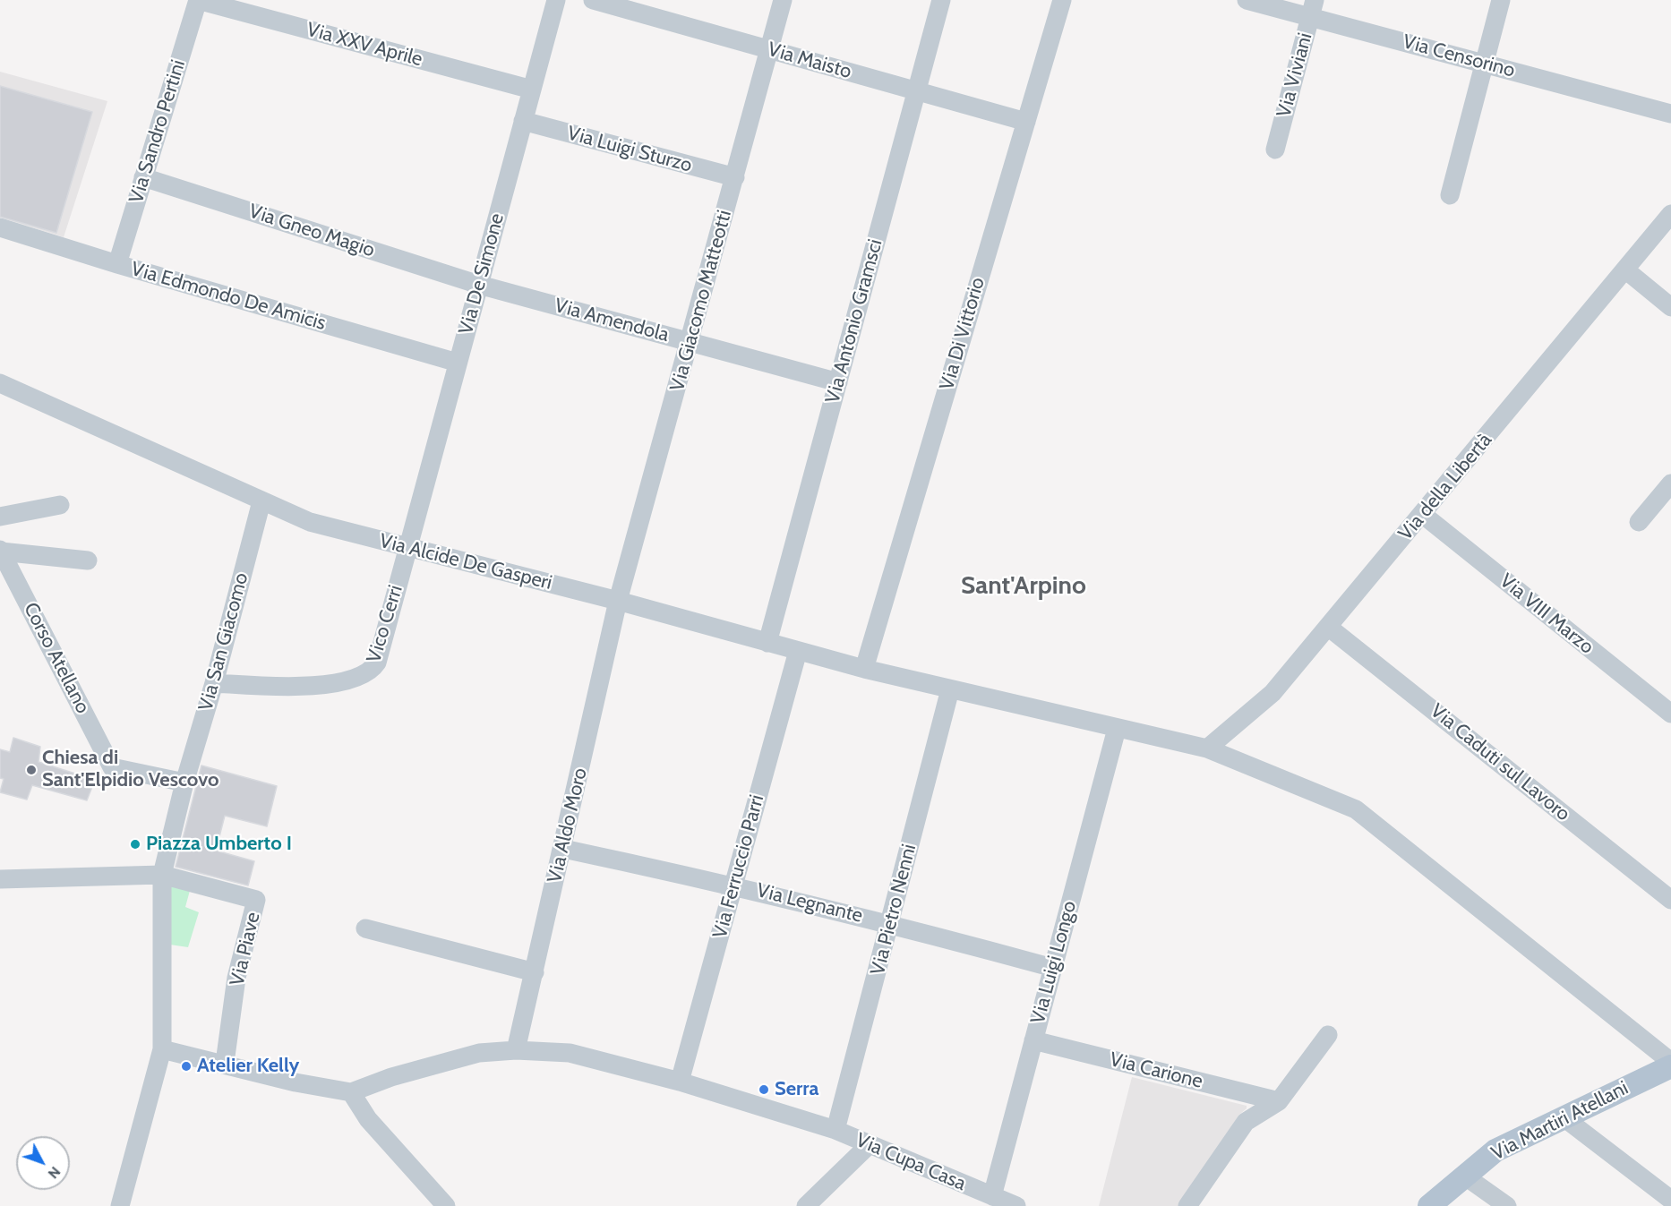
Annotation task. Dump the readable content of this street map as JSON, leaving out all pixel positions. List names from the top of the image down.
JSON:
{
  "streets": {
    "main road": ["Via Martiri Atellani"],
    "street": [
      "Via XXV Aprile",
      "Via Censorino",
      "Via Maisto",
      "Via Viviani",
      "Via Sandro Pertini",
      "Via Luigi Sturzo",
      "Via Gneo Magio",
      "Via De Simone",
      "Via Edmondo De Amicis",
      "Via Giacomo Matteotti",
      "Via Amendola",
      "Via Antonio Gramsci",
      "Via Di Vittorio",
      "Via della Libertà",
      "Via Alcide De Gasperi",
      "Via VIII Marzo",
      "Vico Cerri",
      "Via San Giacomo",
      "Corso Atellano",
      "Via Caduti sul Lavoro",
      "Via Aldo Moro",
      "Via Ferruccio Parri",
      "Via Legnante",
      "Via Pietro Nenni",
      "Via Piave",
      "Via Luigi Longo",
      "Via Carione",
      "Via Cupa Casa"
    ]
  },
  "crossings": [
    ["Via XXV Aprile", "Via Sandro Pertini"],
    ["Via XXV Aprile", "Via De Simone"],
    ["Via Censorino", "Via Viviani"],
    ["Via Maisto", "Via Giacomo Matteotti"],
    ["Via Maisto", "Via Antonio Gramsci"],
    ["Via Maisto", "Via Di Vittorio"],
    ["Via Sandro Pertini", "Via Gneo Magio"],
    ["Via Sandro Pertini", "Via Edmondo De Amicis"],
    ["Via Luigi Sturzo", "Via De Simone"],
    ["Via Luigi Sturzo", "Via Giacomo Matteotti"],
    ["Via Gneo Magio", "Via De Simone"],
    ["Via Gneo Magio", "Via Amendola"],
    ["Via De Simone", "Via Edmondo De Amicis"],
    ["Via De Simone", "Via Amendola"],
    ["Via De Simone", "Via Alcide De Gasperi"],
    ["Via De Simone", "Vico Cerri"],
    ["Via Giacomo Matteotti", "Via Amendola"],
    ["Via Giacomo Matteotti", "Via Alcide De Gasperi"],
    ["Via Giacomo Matteotti", "Via Aldo Moro"],
    ["Via Amendola", "Via Antonio Gramsci"],
    ["Via Antonio Gramsci", "Via Alcide De Gasperi"],
    ["Via Di Vittorio", "Via Alcide De Gasperi"],
    ["Via della Libertà", "Via Alcide De Gasperi"],
    ["Via della Libertà", "Via VIII Marzo"],
    ["Via della Libertà", "Via Caduti sul Lavoro"],
    ["Via Alcide De Gasperi", "Vico Cerri"],
    ["Via Alcide De Gasperi", "Via San Giacomo"],
    ["Via Alcide De Gasperi", "Via Aldo Moro"],
    ["Via Alcide De Gasperi", "Via Ferruccio Parri"],
    ["Via Alcide De Gasperi", "Via Pietro Nenni"],
    ["Via Alcide De Gasperi", "Via Luigi Longo"],
    ["Vico Cerri", "Via San Giacomo"],
    ["Via San Giacomo", "Corso Atellano"],
    ["Via Aldo Moro", "Via Legnante"],
    ["Via Aldo Moro", "Via Cupa Casa"],
    ["Via Ferruccio Parri", "Via Legnante"],
    ["Via Ferruccio Parri", "Via Cupa Casa"],
    ["Via Legnante", "Via Pietro Nenni"],
    ["Via Legnante", "Via Luigi Longo"],
    ["Via Pietro Nenni", "Via Cupa Casa"],
    ["Via Luigi Longo", "Via Carione"],
    ["Via Luigi Longo", "Via Cupa Casa"]
  ],
  "districts": ["Sant'Arpino"],
  "places": [
    "Chiesa di Sant'Elpidio Vescovo",
    "Piazza Umberto I",
    "Atelier Kelly",
    "Serra"
  ],
  "north": "bottom right"
}
